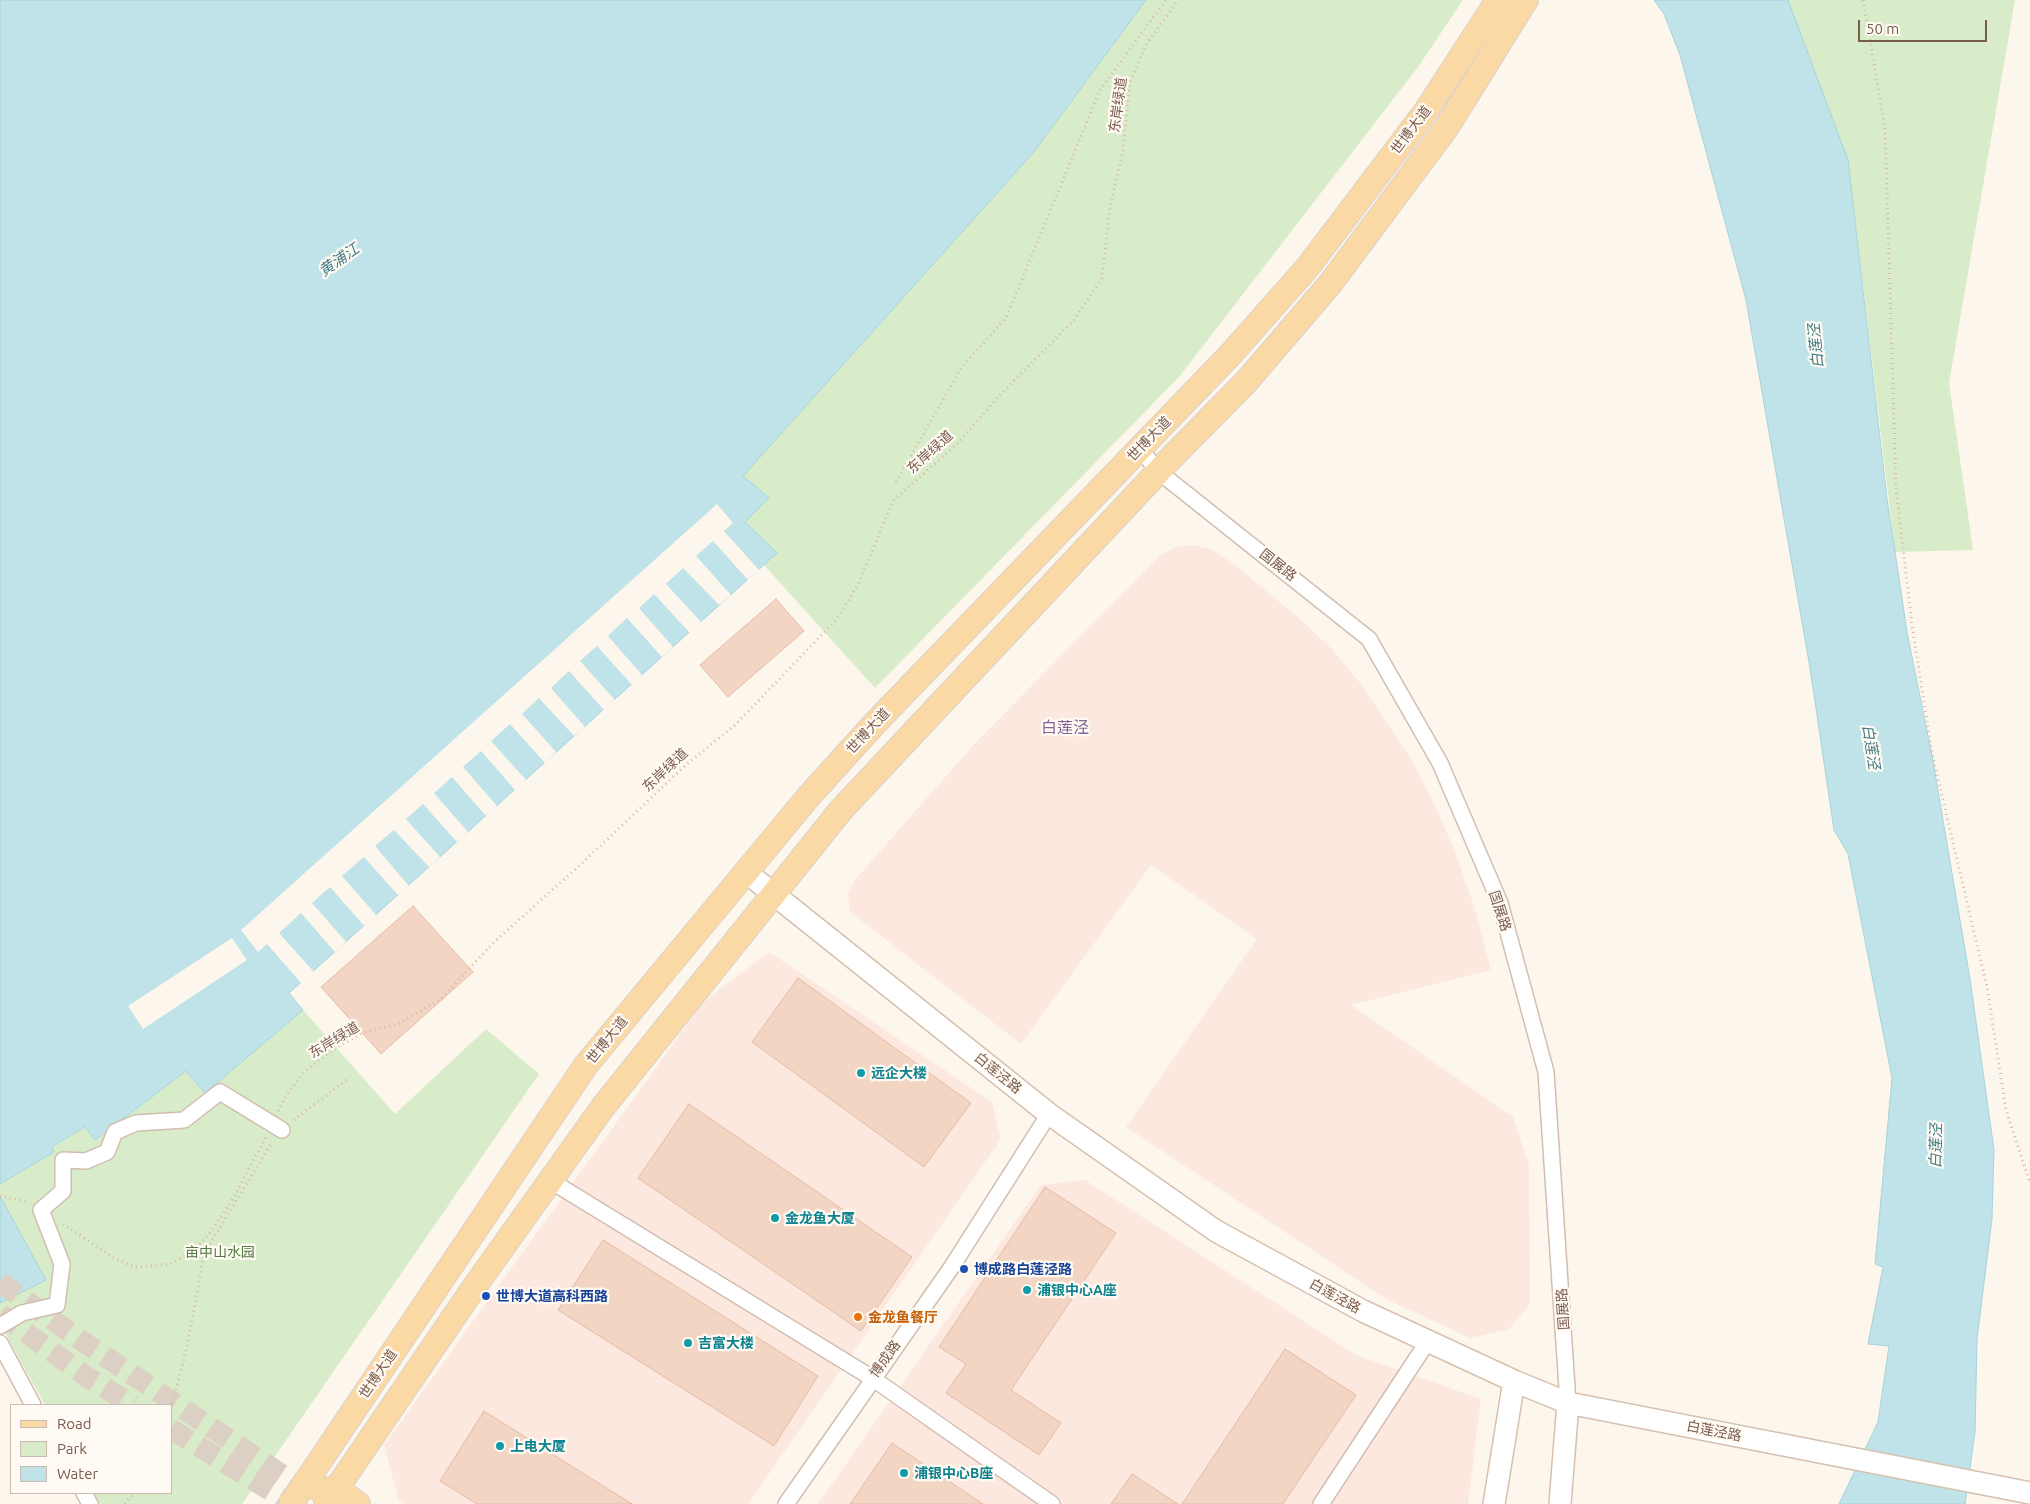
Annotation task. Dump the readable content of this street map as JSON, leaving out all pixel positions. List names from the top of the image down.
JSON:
{
  "streets": {
    "main road": ["世博大道"],
    "street": ["国展路", "白莲泾路", "博成路"],
    "path": ["东岸绿道"]
  },
  "crossings": [
    ["世博大道", "国展路"],
    ["世博大道", "白莲泾路"],
    ["国展路", "白莲泾路"],
    ["白莲泾路", "博成路"]
  ],
  "districts": ["白莲泾"],
  "water": ["黄浦江", "白莲泾"],
  "parks": ["亩中山水园"],
  "places": [
    "远企大楼",
    "金龙鱼大厦",
    "博成路白莲泾路",
    "浦银中心A座",
    "世博大道高科西路",
    "金龙鱼餐厅",
    "吉富大楼",
    "上电大厦",
    "浦银中心B座"
  ],
  "legend": ["Road", "Park", "Water"],
  "scale_bar": "50 m"
}
